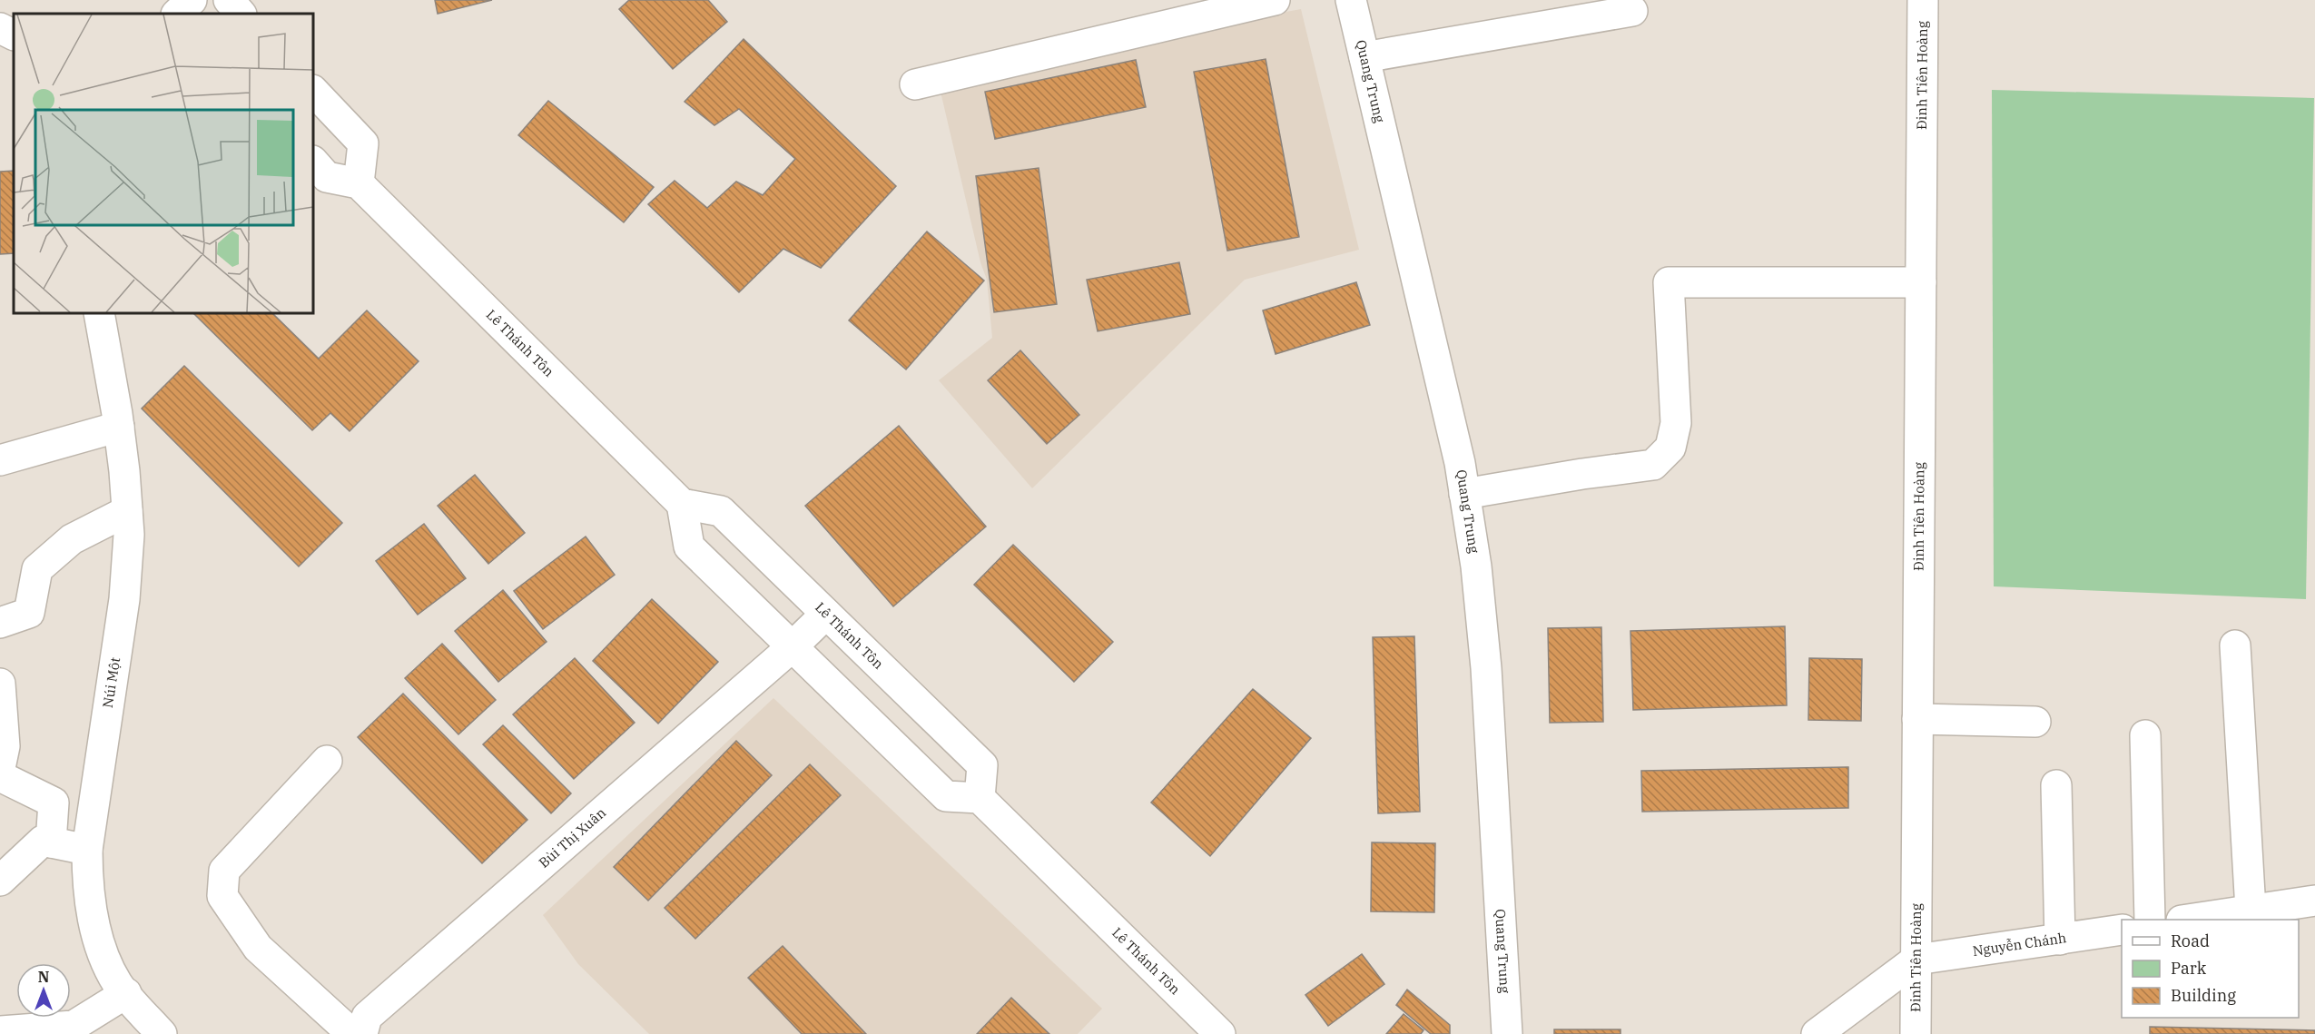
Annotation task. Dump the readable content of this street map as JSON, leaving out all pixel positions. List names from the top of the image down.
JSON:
{
  "streets": {
    "street": [
      "Đinh Tiên Hoàng",
      "Quang Trung",
      "Lê Thánh Tôn",
      "Núi Một",
      "Bùi Thị Xuân",
      "Nguyễn Chánh"
    ]
  },
  "crossings": [
    ["Đinh Tiên Hoàng", "Nguyễn Chánh"],
    ["Lê Thánh Tôn", "Bùi Thị Xuân"]
  ],
  "legend": ["Road", "Park", "Building"],
  "north": "top"
}
